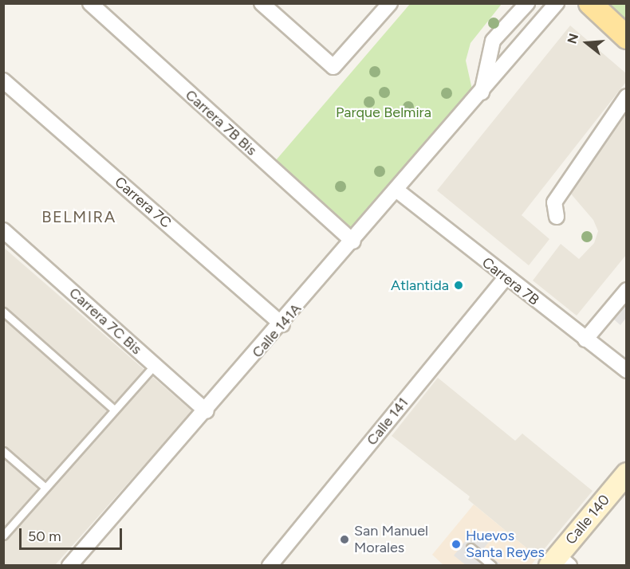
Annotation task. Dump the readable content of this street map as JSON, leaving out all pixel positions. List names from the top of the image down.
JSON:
{
  "streets": {
    "street": [
      "Carrera 7B Bis",
      "Carrera 7C",
      "Carrera 7B",
      "Carrera 7C Bis",
      "Calle 141A",
      "Calle 141",
      "Calle 140"
    ]
  },
  "crossings": [
    ["Carrera 7B Bis", "Calle 141A"],
    ["Carrera 7C", "Calle 141A"],
    ["Carrera 7B", "Calle 141A"],
    ["Carrera 7B", "Calle 141"],
    ["Carrera 7C Bis", "Calle 141A"]
  ],
  "districts": ["BELMIRA"],
  "parks": ["Parque Belmira"],
  "places": ["Atlantida", "San Manuel Morales", "Huevos Santa Reyes"],
  "scale_bar": "50 m",
  "north": "left"
}
